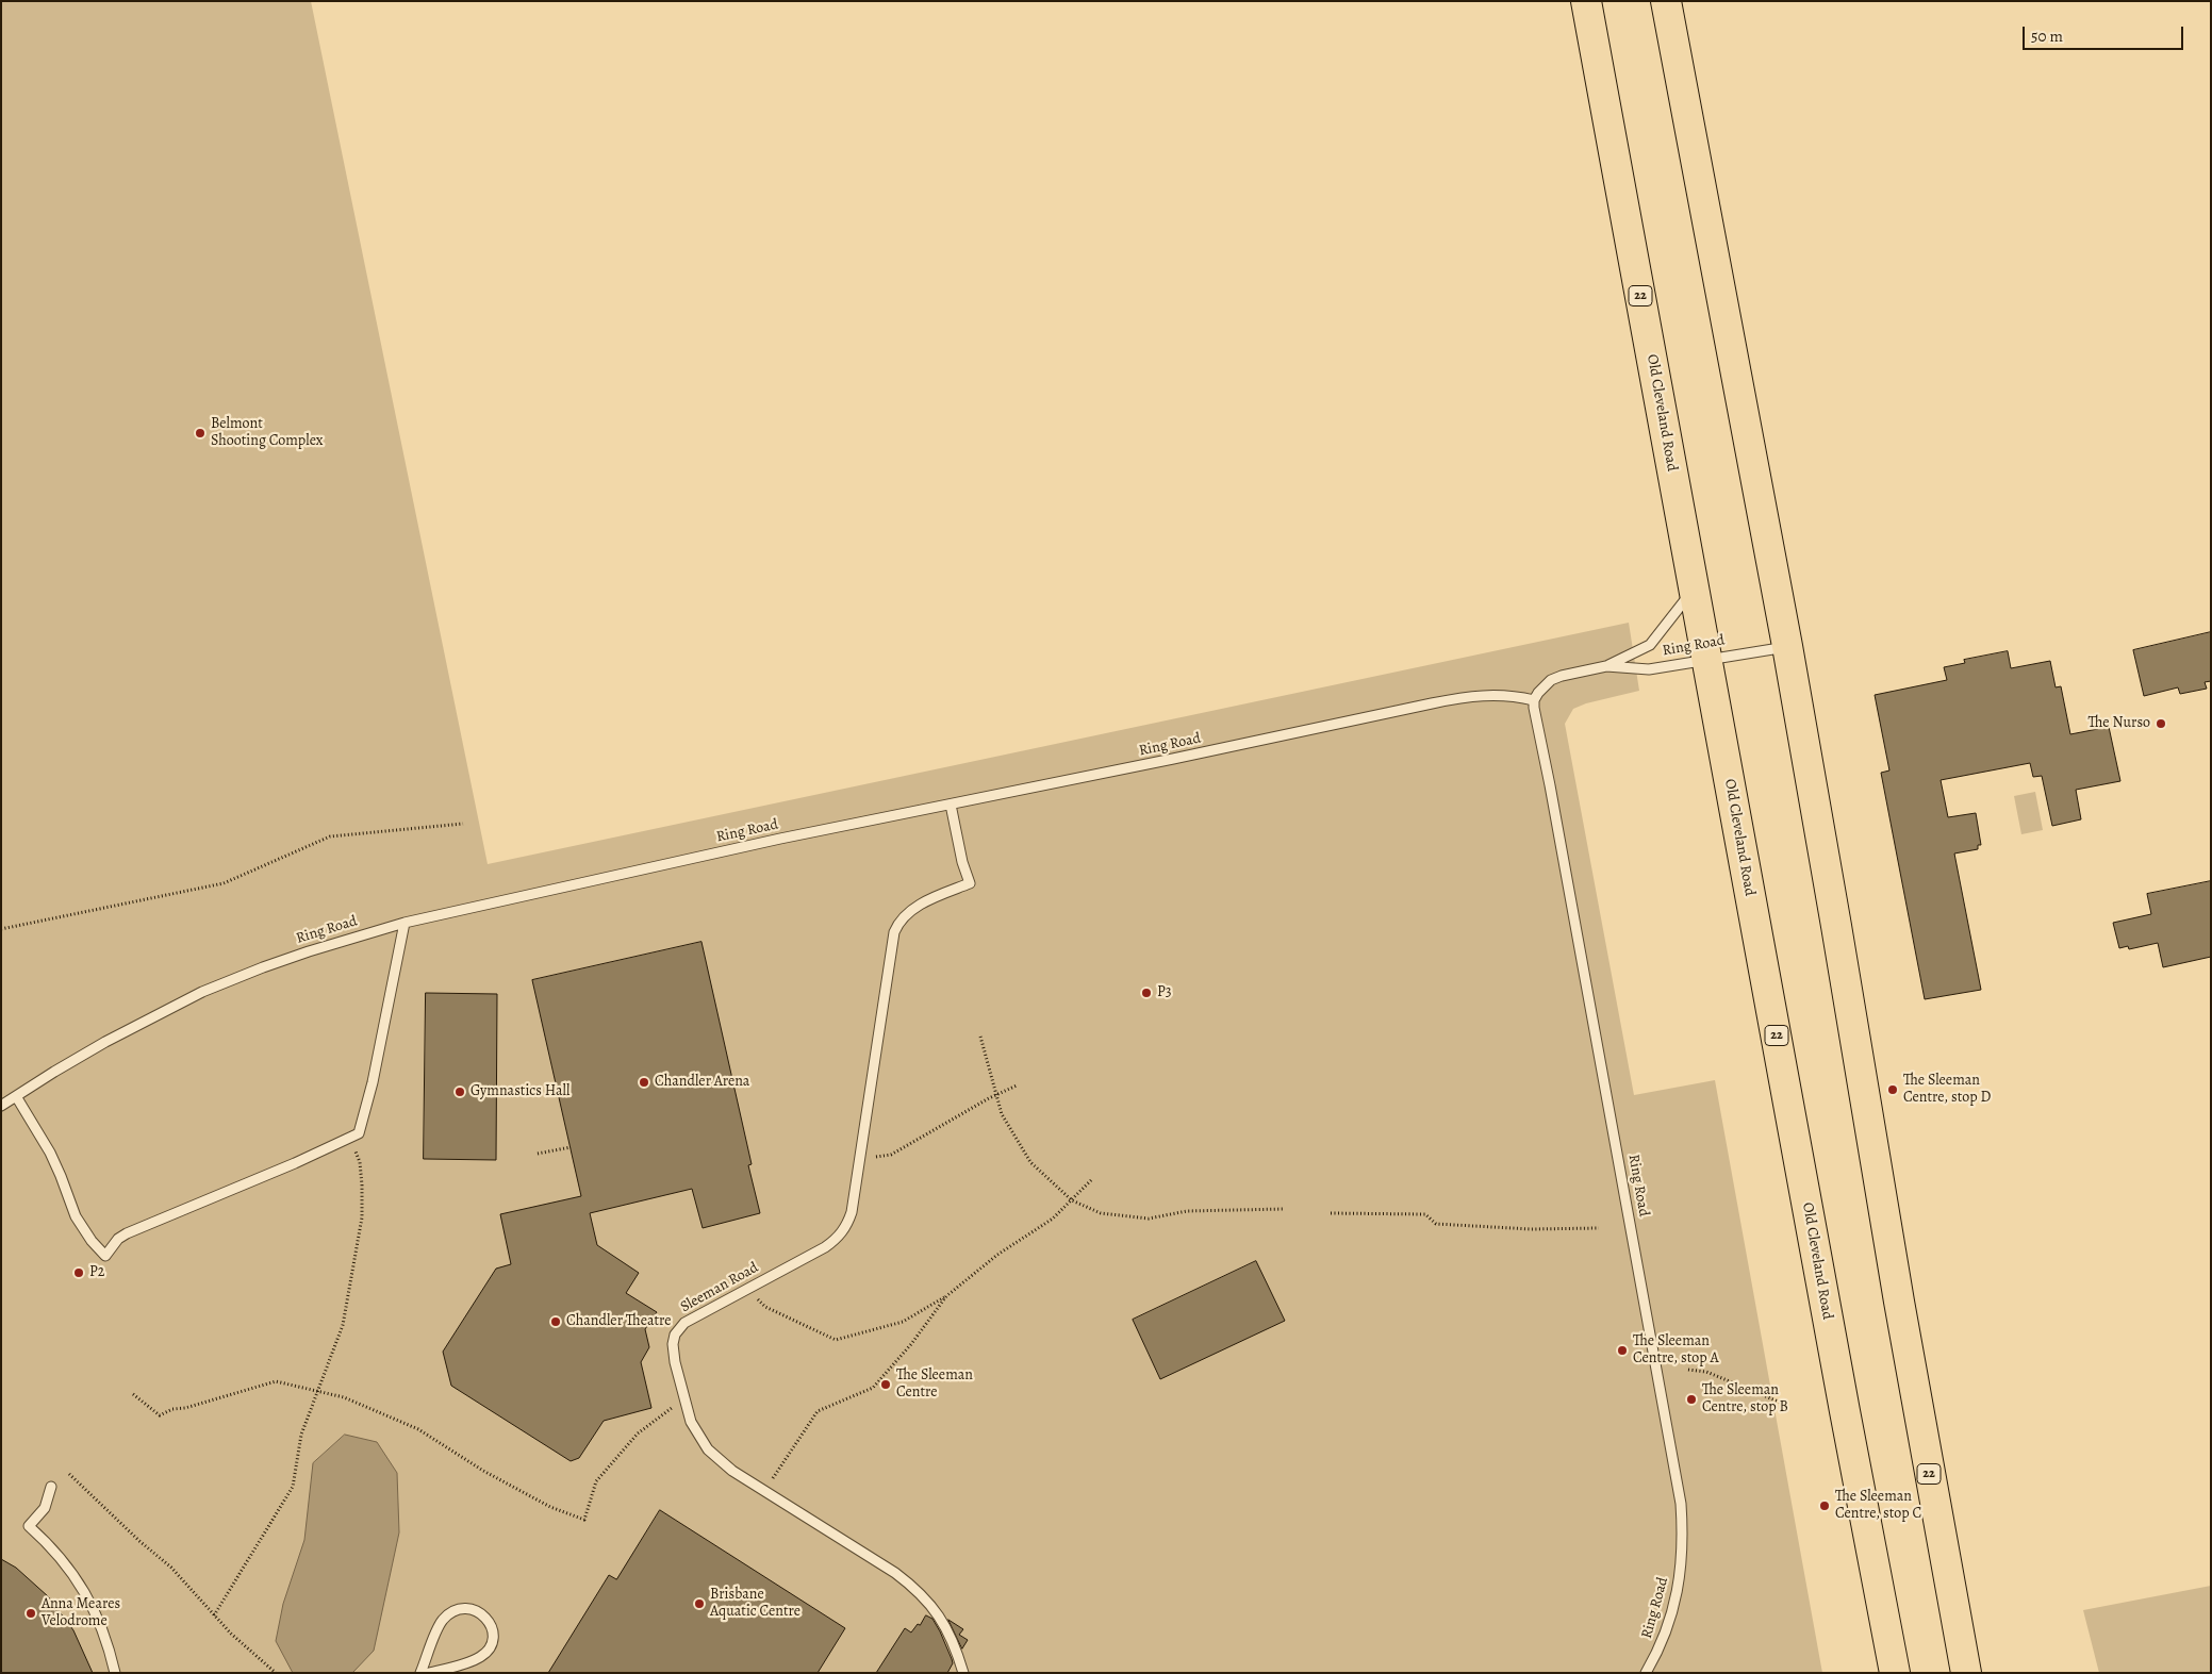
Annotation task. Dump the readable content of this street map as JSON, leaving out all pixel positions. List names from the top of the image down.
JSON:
{
  "streets": {
    "highway": ["22", "Old Cleveland Road"],
    "lane": ["Ring Road", "Sleeman Road"]
  },
  "crossings": [
    ["22", "Ring Road"],
    ["Old Cleveland Road", "Ring Road"],
    ["Ring Road", "Sleeman Road"]
  ],
  "places": [
    "Belmont Shooting Complex",
    "The Nurso",
    "P3",
    "Chandler Arena",
    "The Sleeman Centre, stop D",
    "Gymnastics Hall",
    "P2",
    "Chandler Theatre",
    "The Sleeman Centre, stop A",
    "The Sleeman Centre",
    "The Sleeman Centre, stop B",
    "The Sleeman Centre, stop C",
    "Brisbane Aquatic Centre",
    "Anna Meares Velodrome"
  ],
  "scale_bar": "50 m"
}
